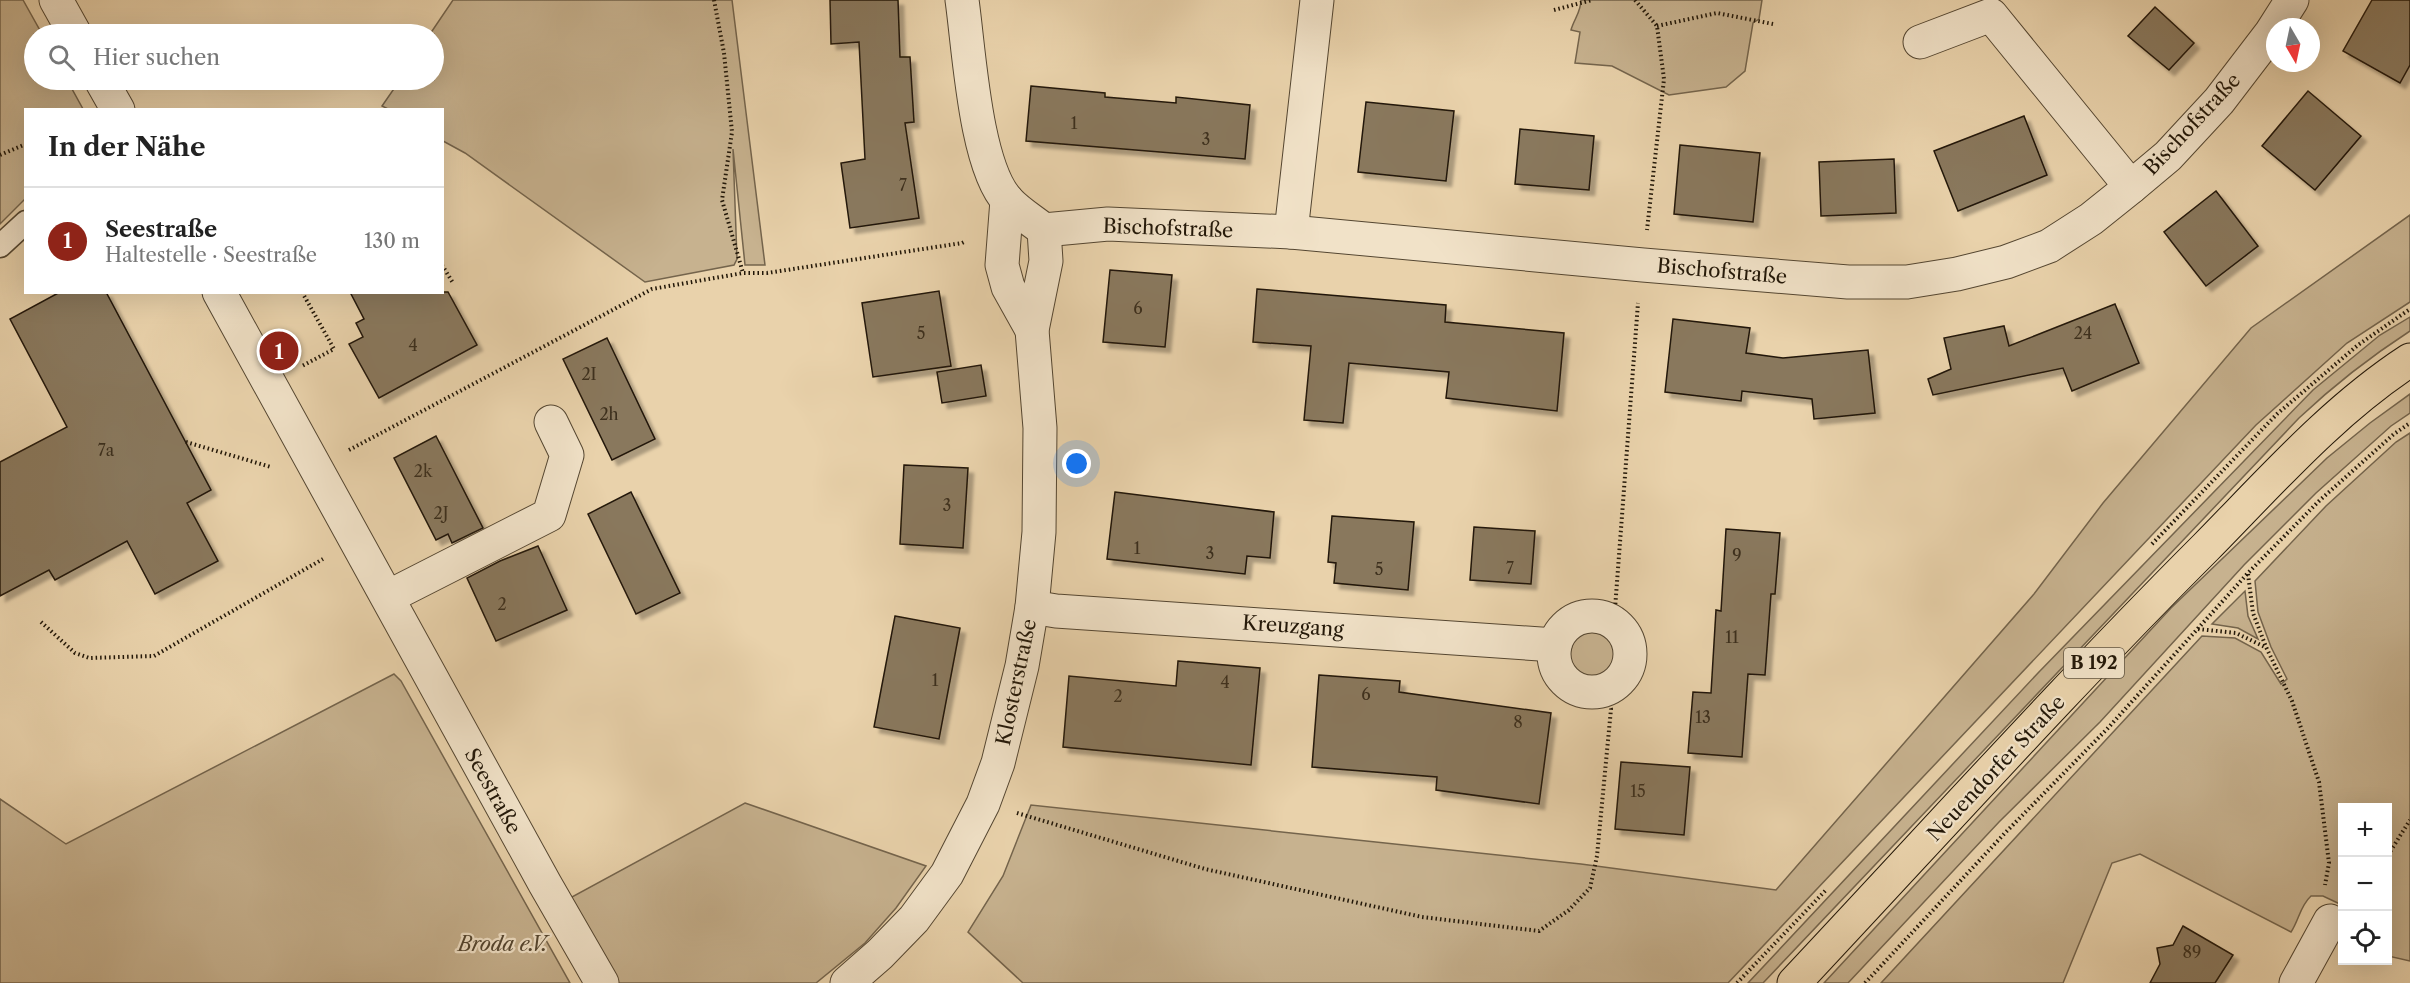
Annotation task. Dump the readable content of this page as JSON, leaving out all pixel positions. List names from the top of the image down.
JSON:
{
  "streets": {
    "main road": ["B 192", "Neuendorfer Straße"],
    "street": [
      "Bischofstraße",
      "Kreuzgang",
      "Klosterstraße",
      "Seestraße"
    ]
  },
  "crossings": [
    ["Bischofstraße", "Klosterstraße"],
    ["Kreuzgang", "Klosterstraße"]
  ],
  "parks": ["Broda e.V."],
  "house_numbers": [
    "1",
    "3",
    "7",
    "6",
    "5",
    "24",
    "4",
    "2I",
    "2h",
    "7a",
    "2k",
    "3",
    "2J",
    "1",
    "3",
    "9",
    "7",
    "5",
    "2",
    "11",
    "1",
    "4",
    "6",
    "2",
    "13",
    "8",
    "15",
    "89"
  ],
  "north": "bottom",
  "page": {
    "search": "Hier suchen",
    "heading": "In der Nähe",
    "list": [
      {
        "mark": "1",
        "name": "Seestraße",
        "note": "Haltestelle · Seestraße",
        "value": "130 m"
      }
    ],
    "pins": "1",
    "map_buttons": ["+", "−"]
  }
}
